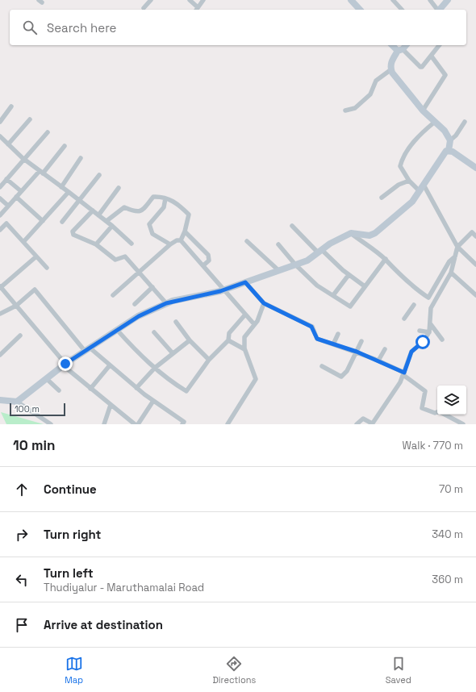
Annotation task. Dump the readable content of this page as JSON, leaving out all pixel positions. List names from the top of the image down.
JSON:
{
  "scale_bar": "100 m",
  "page": {
    "search": "Search here",
    "scale": "100 m",
    "heading": ["10 min", "Walk · 770 m"],
    "list": [
      ["Continue", "70 m"],
      ["Turn right", "340 m"],
      ["Turn left", "Thudiyalur - Maruthamalai Road", "360 m"],
      "Arrive at destination"
    ],
    "nav": ["Map", "Directions", "Saved"]
  }
}
